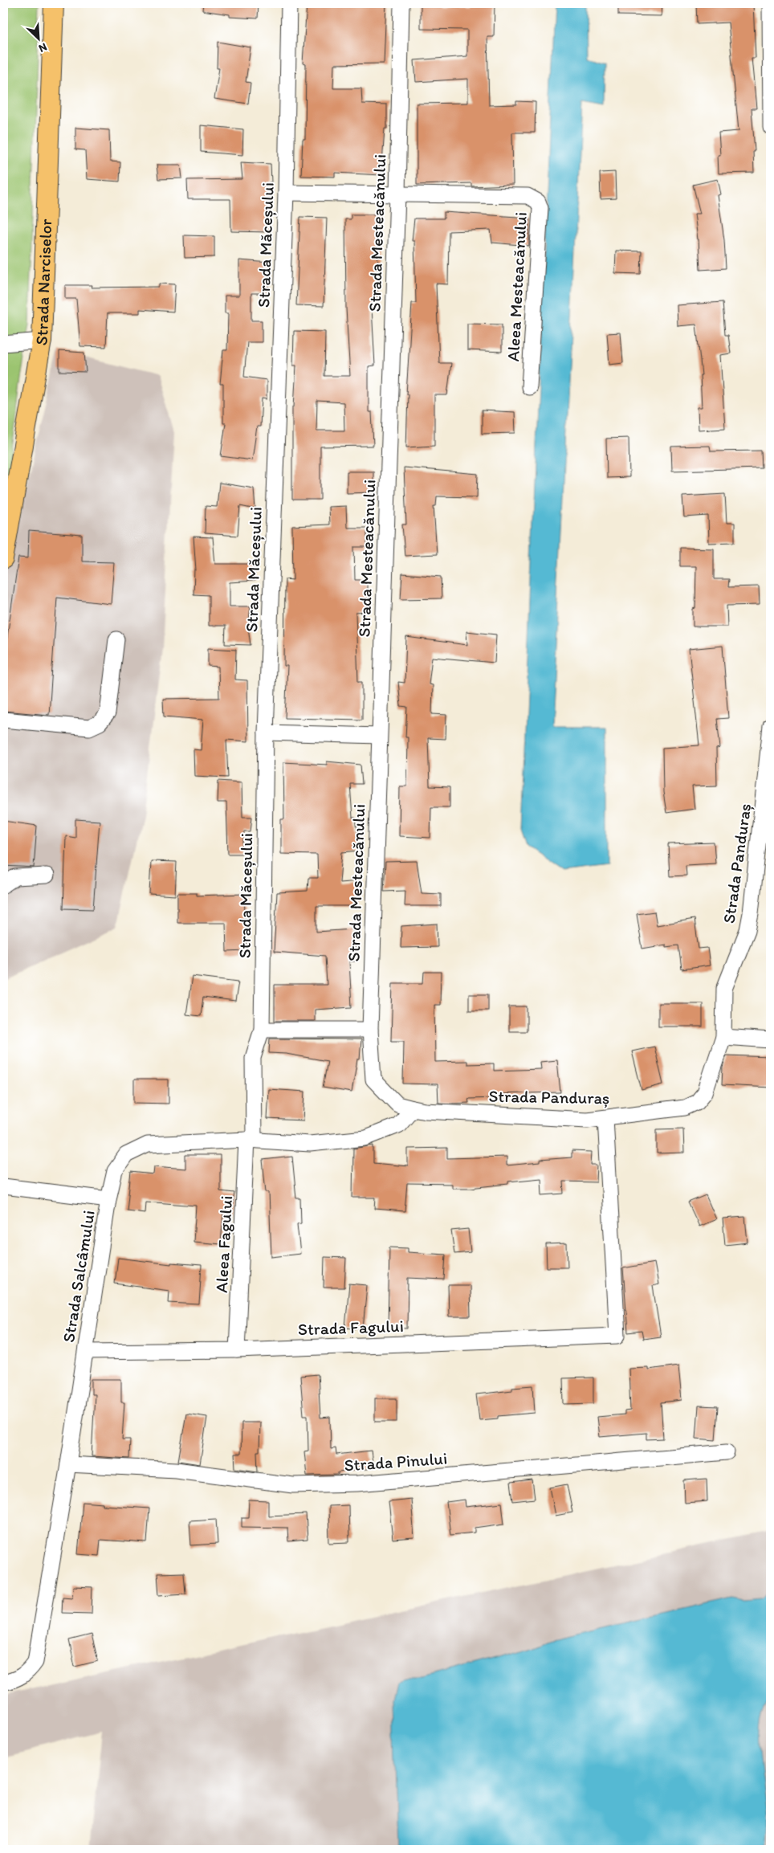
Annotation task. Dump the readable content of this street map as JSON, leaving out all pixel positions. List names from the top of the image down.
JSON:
{
  "streets": {
    "main road": ["Strada Narciselor"],
    "street": [
      "Strada Mesteacănului",
      "Strada Măceșului",
      "Aleea Mesteacănului",
      "Strada Panduraș",
      "Aleea Fagului",
      "Strada Salcâmului",
      "Strada Fagului",
      "Strada Pinului"
    ]
  },
  "crossings": [
    ["Strada Mesteacănului", "Aleea Mesteacănului"],
    ["Strada Mesteacănului", "Strada Panduraș"],
    ["Strada Măceșului", "Aleea Mesteacănului"],
    ["Strada Măceșului", "Aleea Fagului"],
    ["Strada Măceșului", "Strada Salcâmului"],
    ["Strada Panduraș", "Strada Salcâmului"],
    ["Strada Panduraș", "Strada Fagului"],
    ["Aleea Fagului", "Strada Salcâmului"],
    ["Aleea Fagului", "Strada Fagului"],
    ["Strada Salcâmului", "Strada Fagului"],
    ["Strada Salcâmului", "Strada Pinului"]
  ],
  "north": "bottom right"
}
